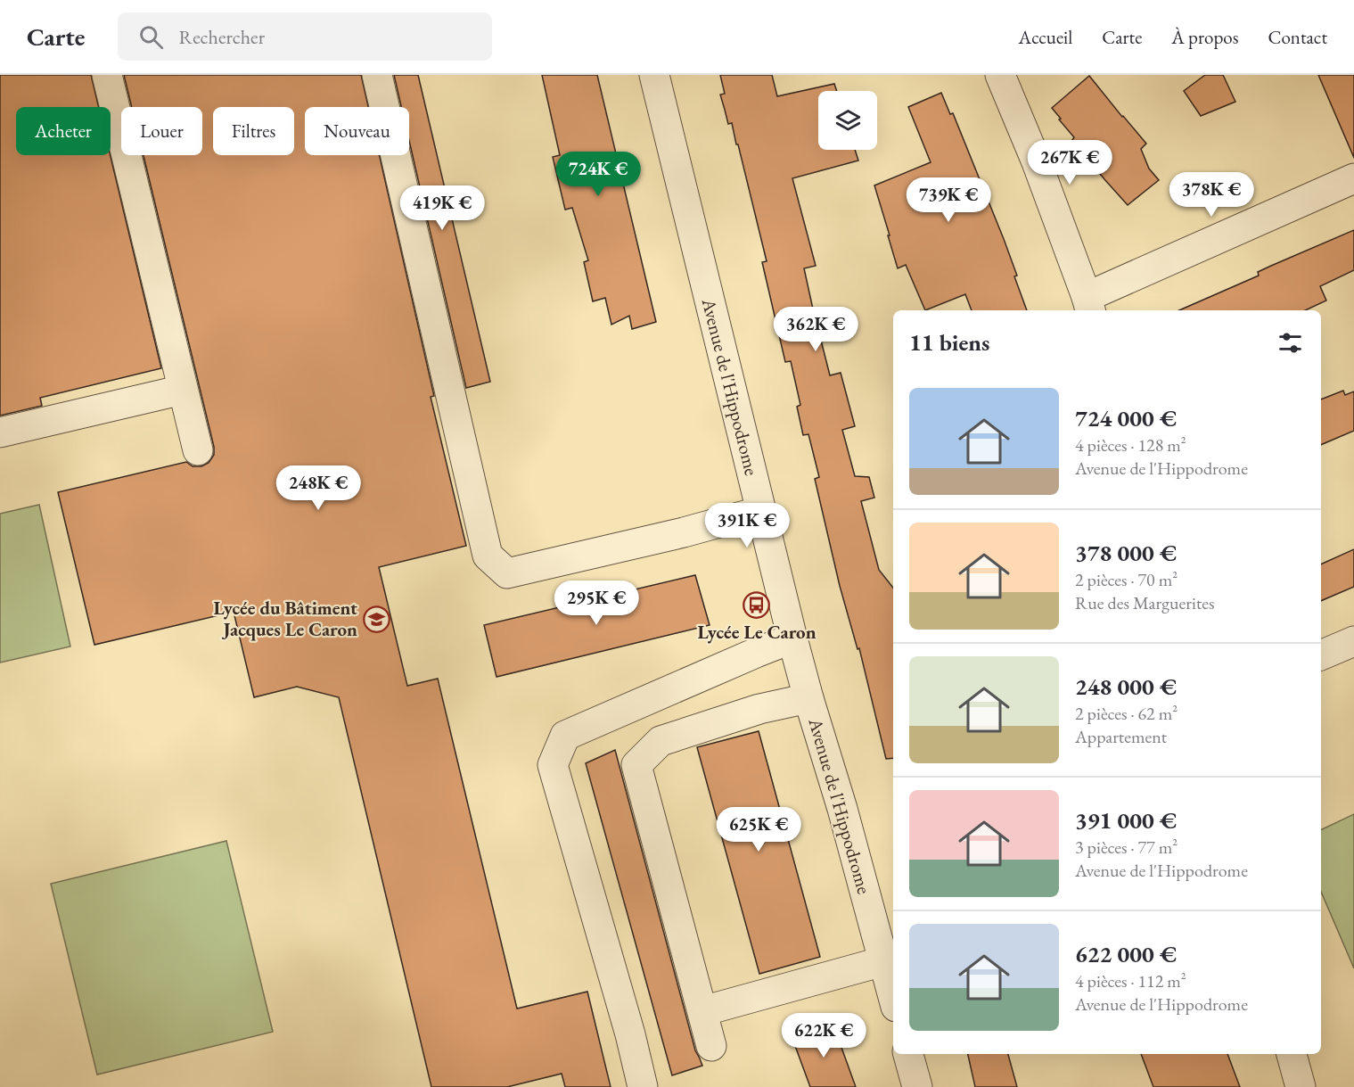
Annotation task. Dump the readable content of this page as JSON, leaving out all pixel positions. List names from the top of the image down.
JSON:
{
  "streets": {
    "street": ["Avenue de l'Hippodrome"]
  },
  "places": {
    "bus stop": ["Lycée Le Caron"],
    "school or university": ["Lycée du Bâtiment Jacques Le Caron"]
  },
  "page": {
    "header": "Carte",
    "search": "Rechercher",
    "nav": [
      "Accueil",
      "Carte",
      "À propos",
      "Contact"
    ],
    "chip": [
      "Acheter",
      "Louer",
      "Filtres",
      "Nouveau"
    ],
    "price": [
      "267K €",
      "724K €",
      "378K €",
      "739K €",
      "419K €",
      "362K €",
      "248K €",
      "391K €",
      "295K €",
      "625K €",
      "622K €"
    ],
    "heading": "11 biens",
    "list": [
      {
        "name": "724 000 €",
        "note": "4 pièces · 128 m² · Avenue de l'Hippodrome"
      },
      {
        "name": "378 000 €",
        "note": "2 pièces · 70 m² · Rue des Marguerites"
      },
      {
        "name": "248 000 €",
        "note": "2 pièces · 62 m² · Appartement"
      },
      {
        "name": "391 000 €",
        "note": "3 pièces · 77 m² · Avenue de l'Hippodrome"
      },
      {
        "name": "622 000 €",
        "note": "4 pièces · 112 m² · Avenue de l'Hippodrome"
      }
    ]
  }
}
